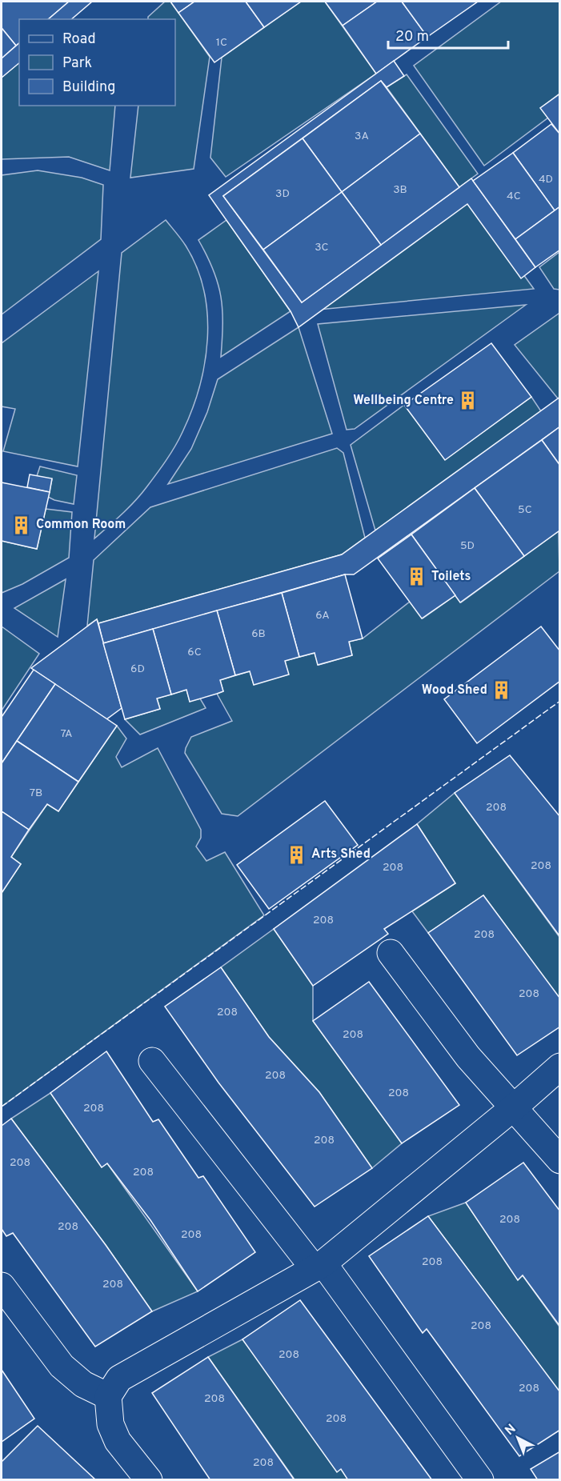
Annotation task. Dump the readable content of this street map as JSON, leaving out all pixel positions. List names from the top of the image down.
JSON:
{
  "places": {
    "building": [
      "Wellbeing Centre",
      "Common Room",
      "Toilets",
      "Wood Shed",
      "Arts Shed"
    ]
  },
  "house_numbers": [
    "1C",
    "3A",
    "4D",
    "3B",
    "3D",
    "4C",
    "3C",
    "5C",
    "5D",
    "6A",
    "6B",
    "6C",
    "6D",
    "7A",
    "7B",
    "208",
    "208",
    "208",
    "208",
    "208",
    "208",
    "208",
    "208",
    "208",
    "208",
    "208",
    "208",
    "208",
    "208",
    "208",
    "208",
    "208",
    "208",
    "208",
    "208",
    "208",
    "208",
    "208",
    "208",
    "208"
  ],
  "legend": ["Road", "Park", "Building"],
  "scale_bar": "20 m",
  "north": "top left"
}
